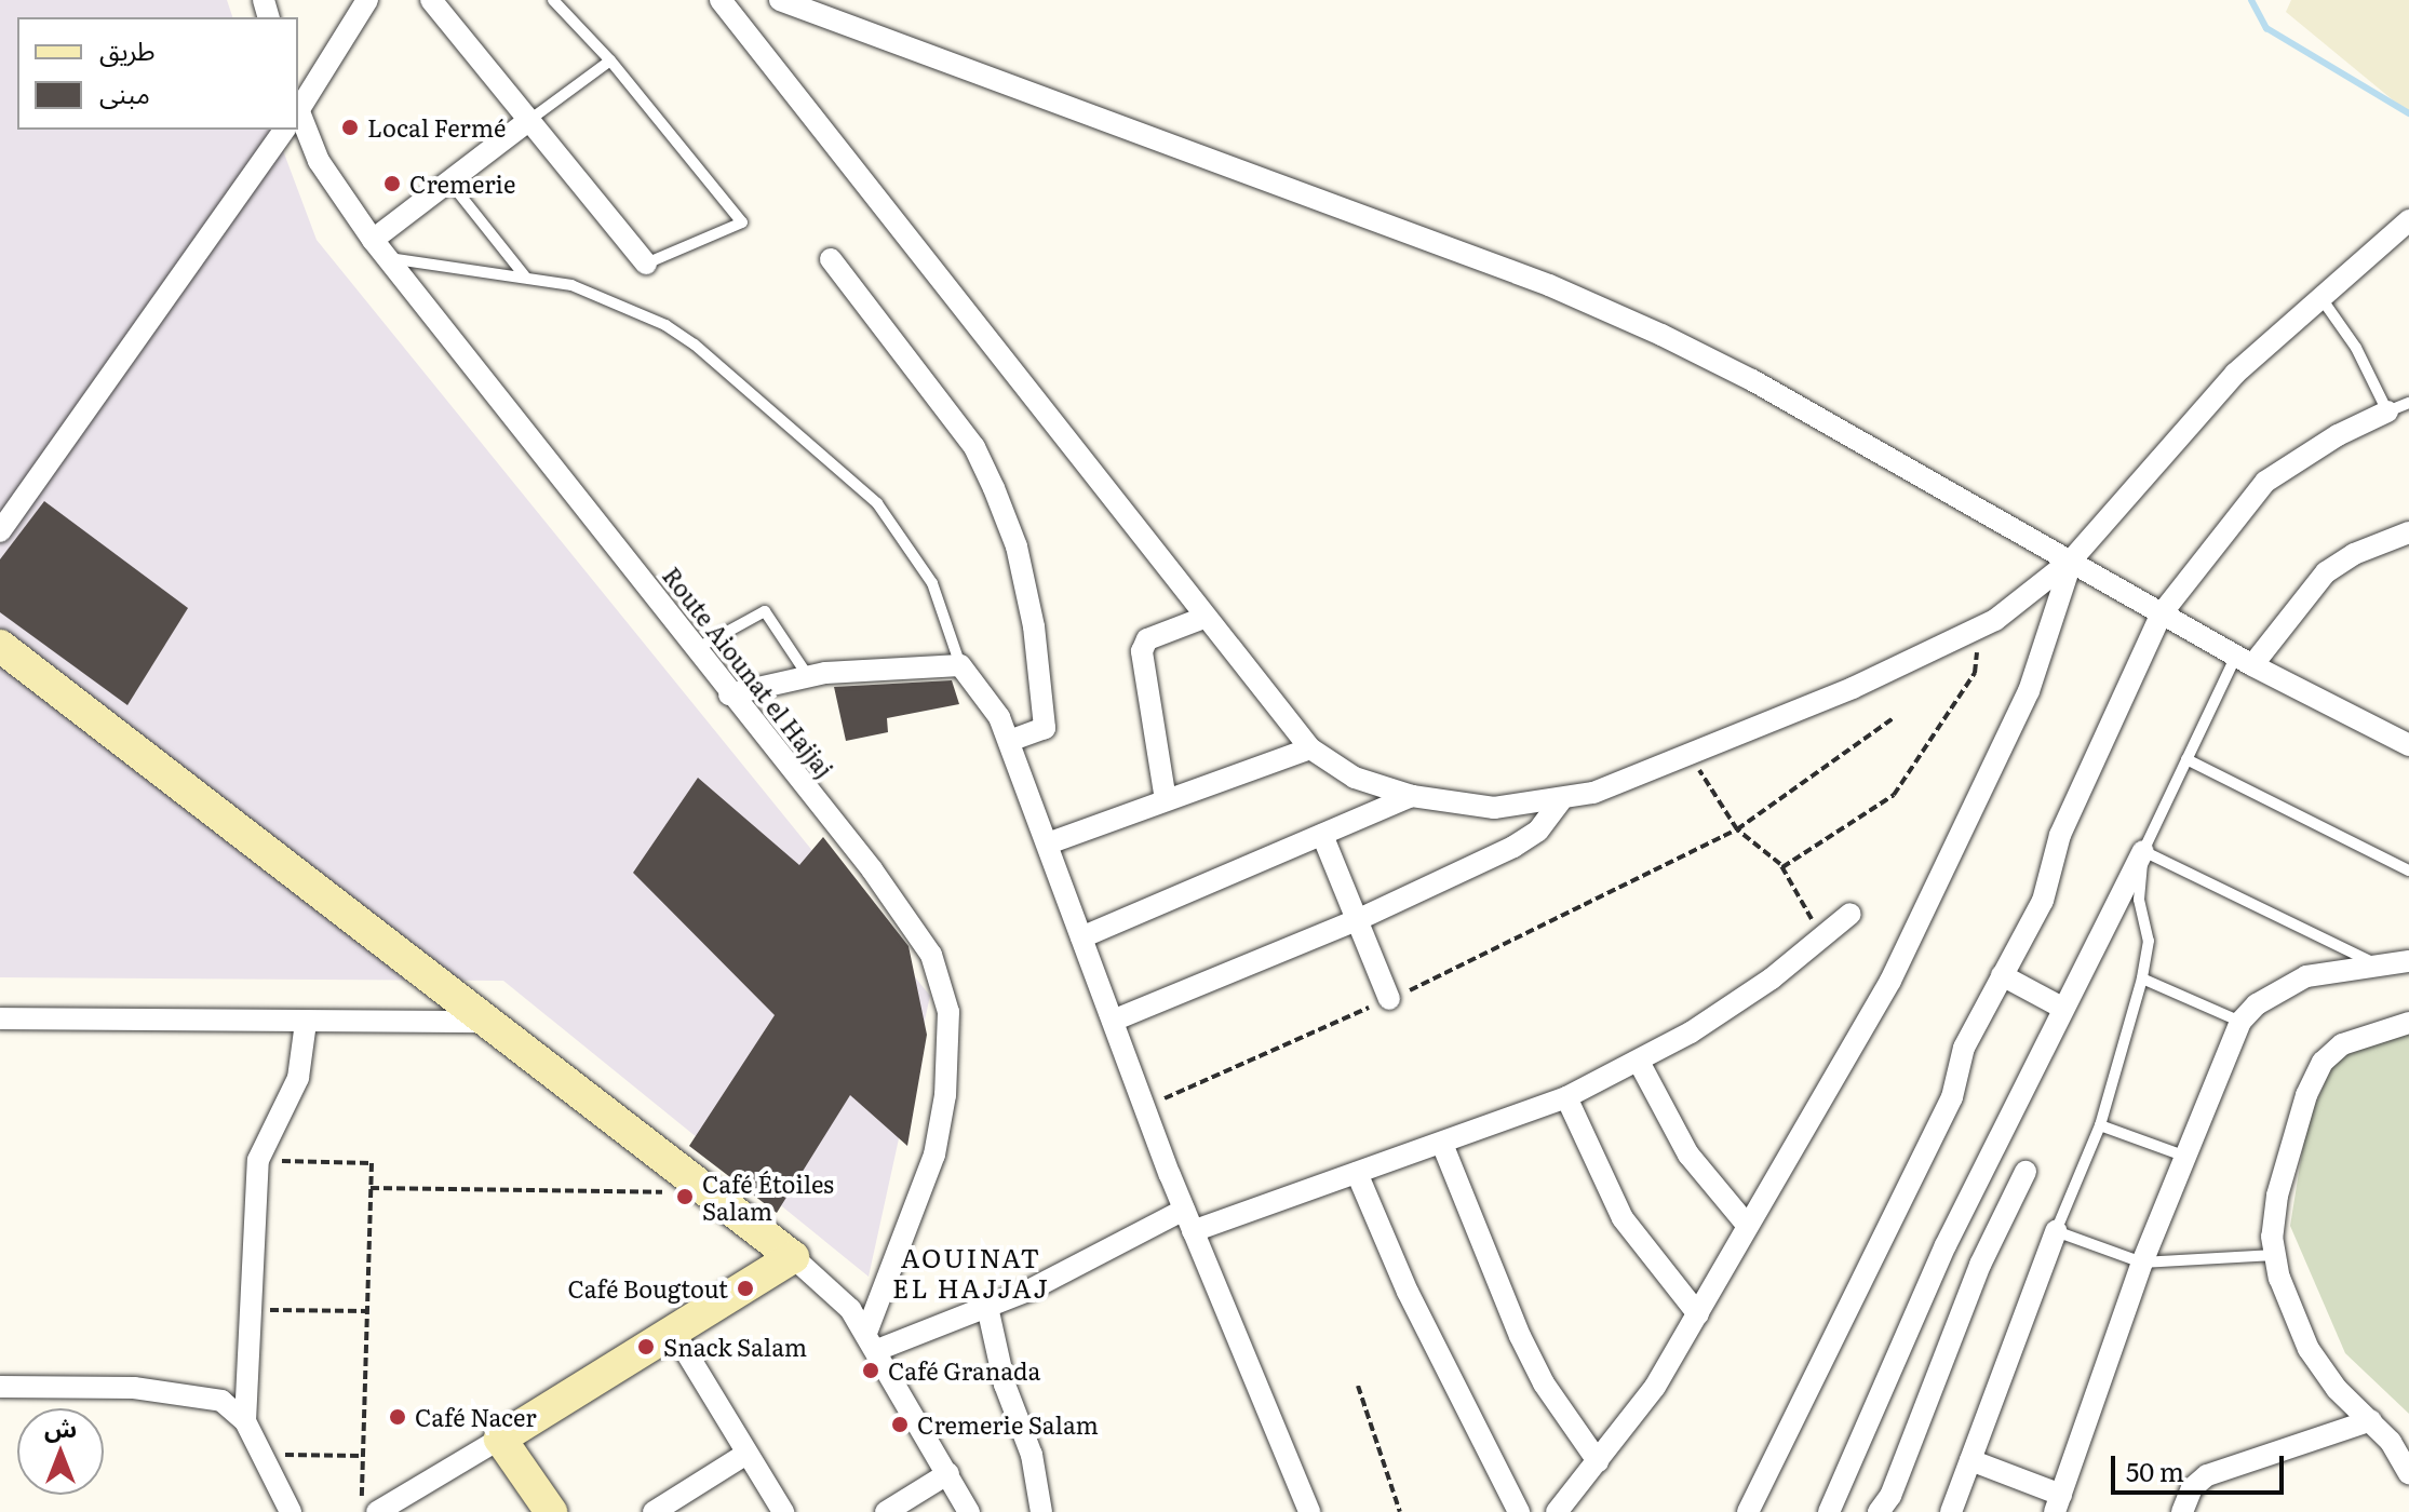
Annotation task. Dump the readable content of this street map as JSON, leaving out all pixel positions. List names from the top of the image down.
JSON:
{
  "streets": {
    "street": ["Route Aiounat el Hajjaj"]
  },
  "districts": ["AOUINAT EL HAJJAJ"],
  "places": [
    "Local Fermé",
    "Cremerie",
    "Café Étoiles Salam",
    "Café Bougtout",
    "Snack Salam",
    "Café Granada",
    "Café Nacer",
    "Cremerie Salam"
  ],
  "legend": ["طريق", "مبنى"],
  "scale_bar": "50 m",
  "north": "top"
}
